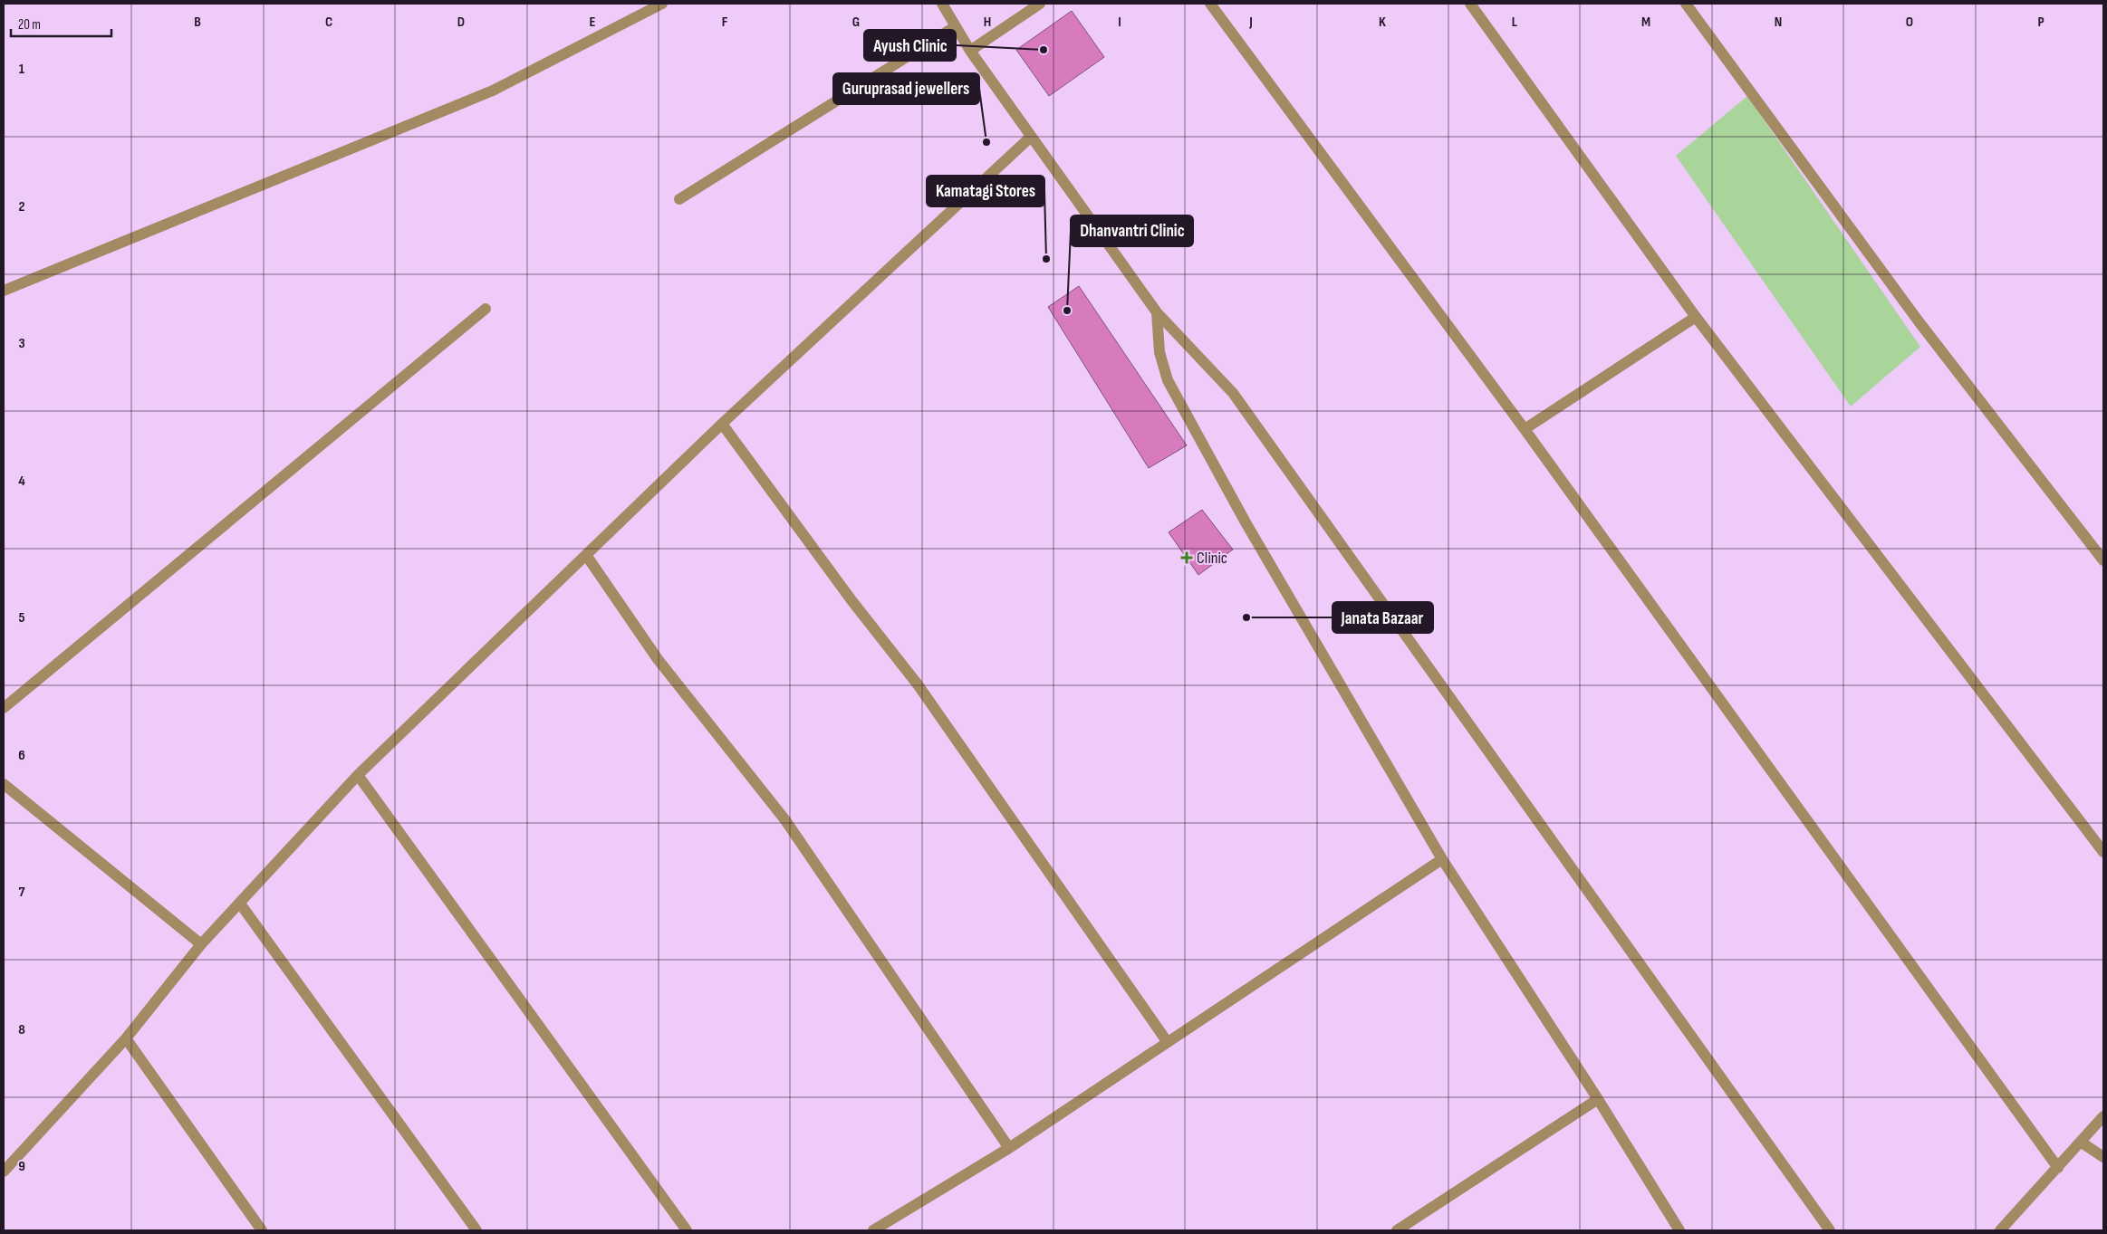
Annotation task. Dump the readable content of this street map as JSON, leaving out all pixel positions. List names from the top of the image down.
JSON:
{
  "places": {
    "other": [
      "Ayush Clinic",
      "Guruprasad jewellers",
      "Kamatagi Stores",
      "Dhanvantri Clinic",
      "Janata Bazaar"
    ],
    "health": ["Clinic"]
  },
  "scale_bar": "20 m",
  "grid": {
    "columns": [
      "B",
      "C",
      "D",
      "E",
      "F",
      "G",
      "H",
      "I",
      "J",
      "K",
      "L",
      "M",
      "N",
      "O",
      "P"
    ],
    "rows": [
      "1",
      "2",
      "3",
      "4",
      "5",
      "6",
      "7",
      "8",
      "9"
    ]
  }
}
